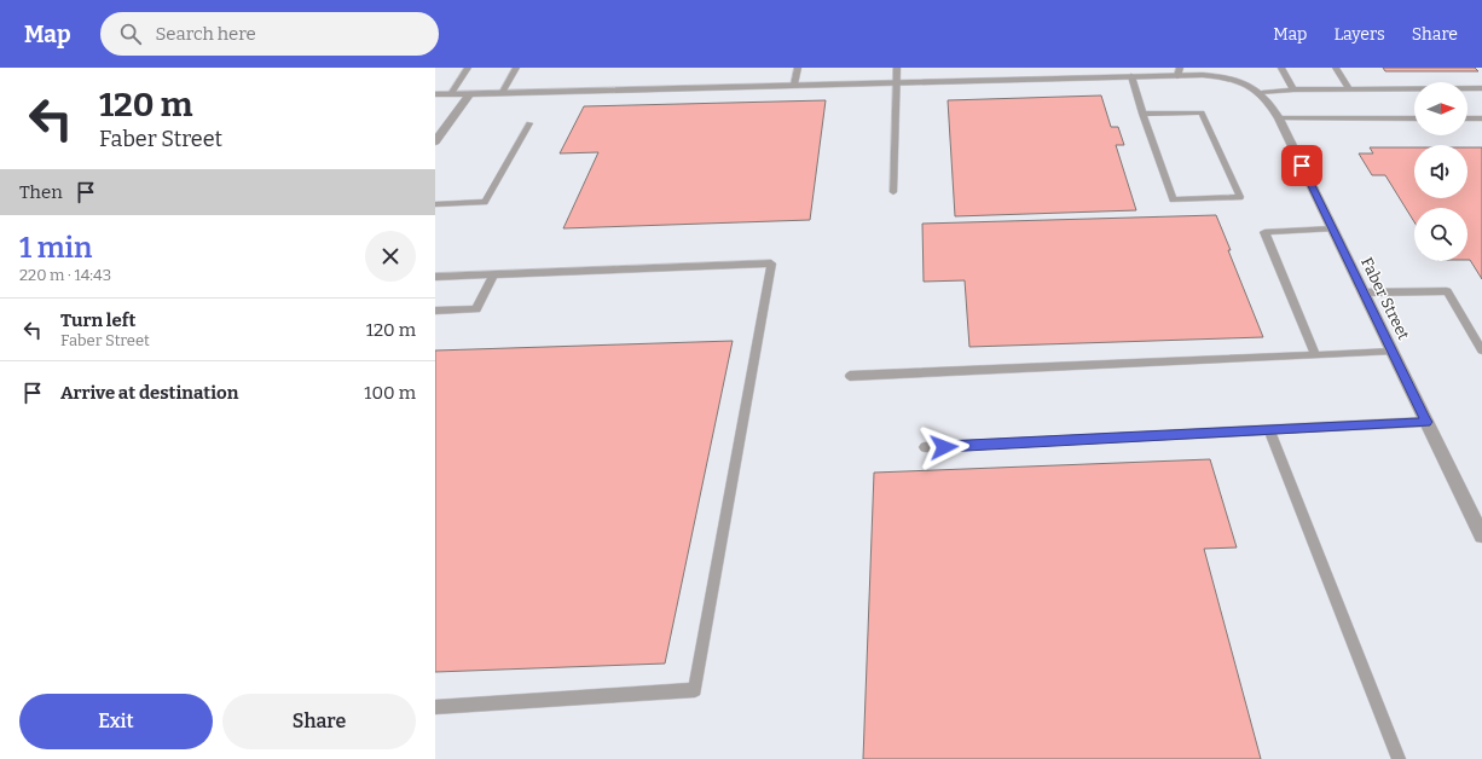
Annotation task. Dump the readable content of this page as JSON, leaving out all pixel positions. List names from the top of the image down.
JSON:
{
  "streets": {
    "street": ["Faber Street"]
  },
  "north": "right",
  "page": {
    "header": "Map",
    "search": "Search here",
    "nav": ["Map", "Layers", "Share"],
    "turn": ["120 m", "Faber Street"],
    "then": "Then",
    "heading": ["1 min", "220 m · 14:43"],
    "list": [
      {
        "name": "Turn left",
        "note": "Faber Street",
        "value": "120 m"
      },
      {
        "name": "Arrive at destination",
        "value": "100 m"
      }
    ],
    "buttons": ["Exit", "Share"]
  }
}
